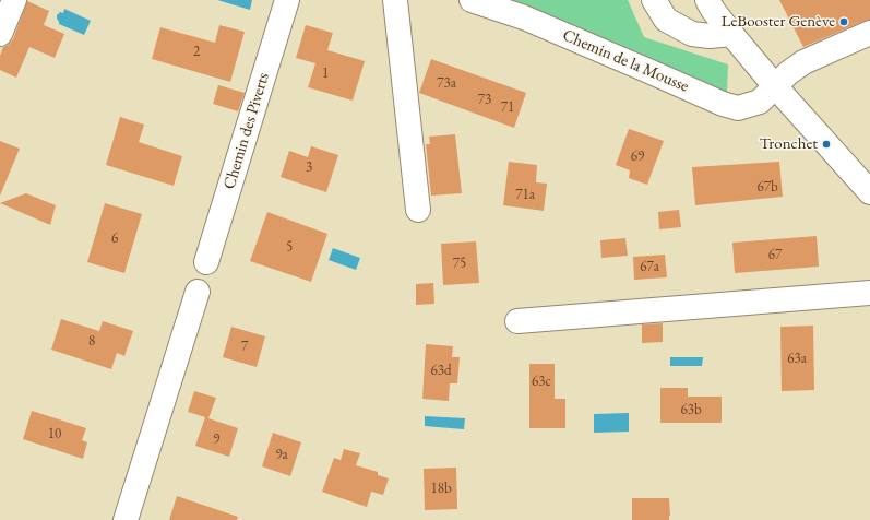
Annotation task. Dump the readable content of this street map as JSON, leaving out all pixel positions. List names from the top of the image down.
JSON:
{
  "streets": {
    "street": ["Chemin de la Mousse", "Chemin des Piverts"]
  },
  "places": ["LeBooster Genève", "Tronchet"],
  "house_numbers": [
    "2",
    "1",
    "73a",
    "73",
    "71",
    "69",
    "3",
    "67b",
    "71a",
    "6",
    "5",
    "67",
    "75",
    "67a",
    "8",
    "7",
    "63a",
    "63d",
    "63c",
    "63b",
    "10",
    "9",
    "9a",
    "18b"
  ]
}
